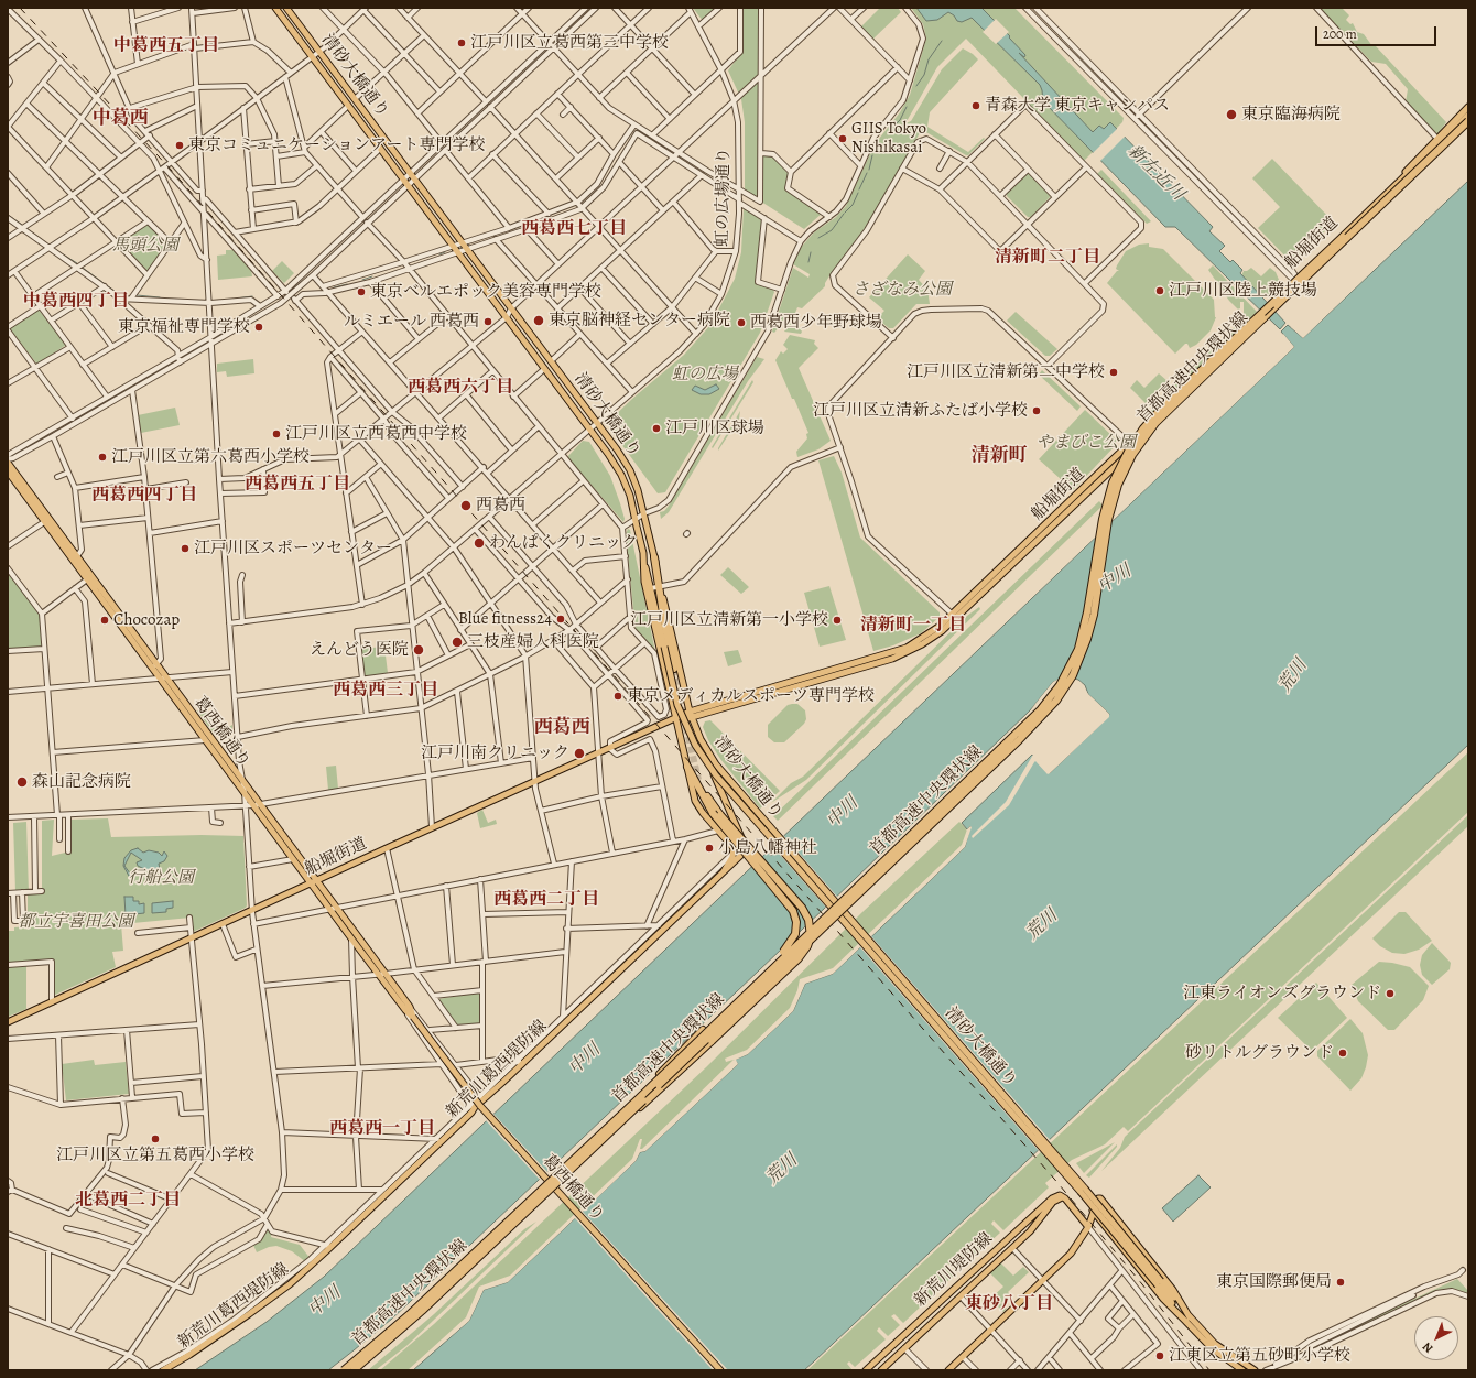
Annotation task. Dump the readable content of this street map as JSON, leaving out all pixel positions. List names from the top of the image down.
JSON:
{
  "streets": {
    "highway": ["首都高速中央環状線"],
    "main road": [
      "清砂大橋通り",
      "船堀街道",
      "葛西橋通り",
      "新荒川葛西堤防線",
      "新荒川堤防線"
    ],
    "street": ["虹の広場通り"]
  },
  "crossings": [
    ["清砂大橋通り", "虹の広場通り"],
    ["清砂大橋通り", "船堀街道"],
    ["船堀街道", "葛西橋通り"]
  ],
  "districts": [
    "中葛西五丁目",
    "中葛西",
    "西葛西七丁目",
    "清新町二丁目",
    "中葛西四丁目",
    "西葛西六丁目",
    "清新町",
    "西葛西五丁目",
    "西葛西四丁目",
    "清新町一丁目",
    "西葛西三丁目",
    "西葛西",
    "西葛西二丁目",
    "西葛西一丁目",
    "北葛西二丁目",
    "東砂八丁目"
  ],
  "water": ["新左近川", "中川", "荒川"],
  "parks": [
    "馬頭公園",
    "さざなみ公園",
    "虹の広場",
    "やまびこ公園",
    "行船公園",
    "都立宇喜田公園"
  ],
  "places": [
    "江戸川区立葛西第三中学校",
    "青森大学 東京キャンパス",
    "東京臨海病院",
    "GIIS Tokyo Nishikasai",
    "東京コミュニケーションアート専門学校",
    "江戸川区陸上競技場",
    "東京ベルエポック美容専門学校",
    "東京脳神経センター病院",
    "ルミエール 西葛西",
    "西葛西少年野球場",
    "東京福祉専門学校",
    "江戸川区立清新第二中学校",
    "江戸川区立清新ふたば小学校",
    "江戸川区球場",
    "江戸川区立西葛西中学校",
    "江戸川区立第六葛西小学校",
    "西葛西",
    "わんぱくクリニック",
    "江戸川区スポーツセンター",
    "Blue fitness24",
    "Chocozap",
    "江戸川区立清新第一小学校",
    "三枝産婦人科医院",
    "えんどう医院",
    "東京メディカルスポーツ専門学校",
    "江戸川南クリニック",
    "森山記念病院",
    "小島八幡神社",
    "江東ライオンズグラウンド",
    "砂リトルグラウンド",
    "江戸川区立第五葛西小学校",
    "東京国際郵便局",
    "江東区立第五砂町小学校"
  ],
  "scale_bar": "200 m",
  "north": "bottom left"
}
